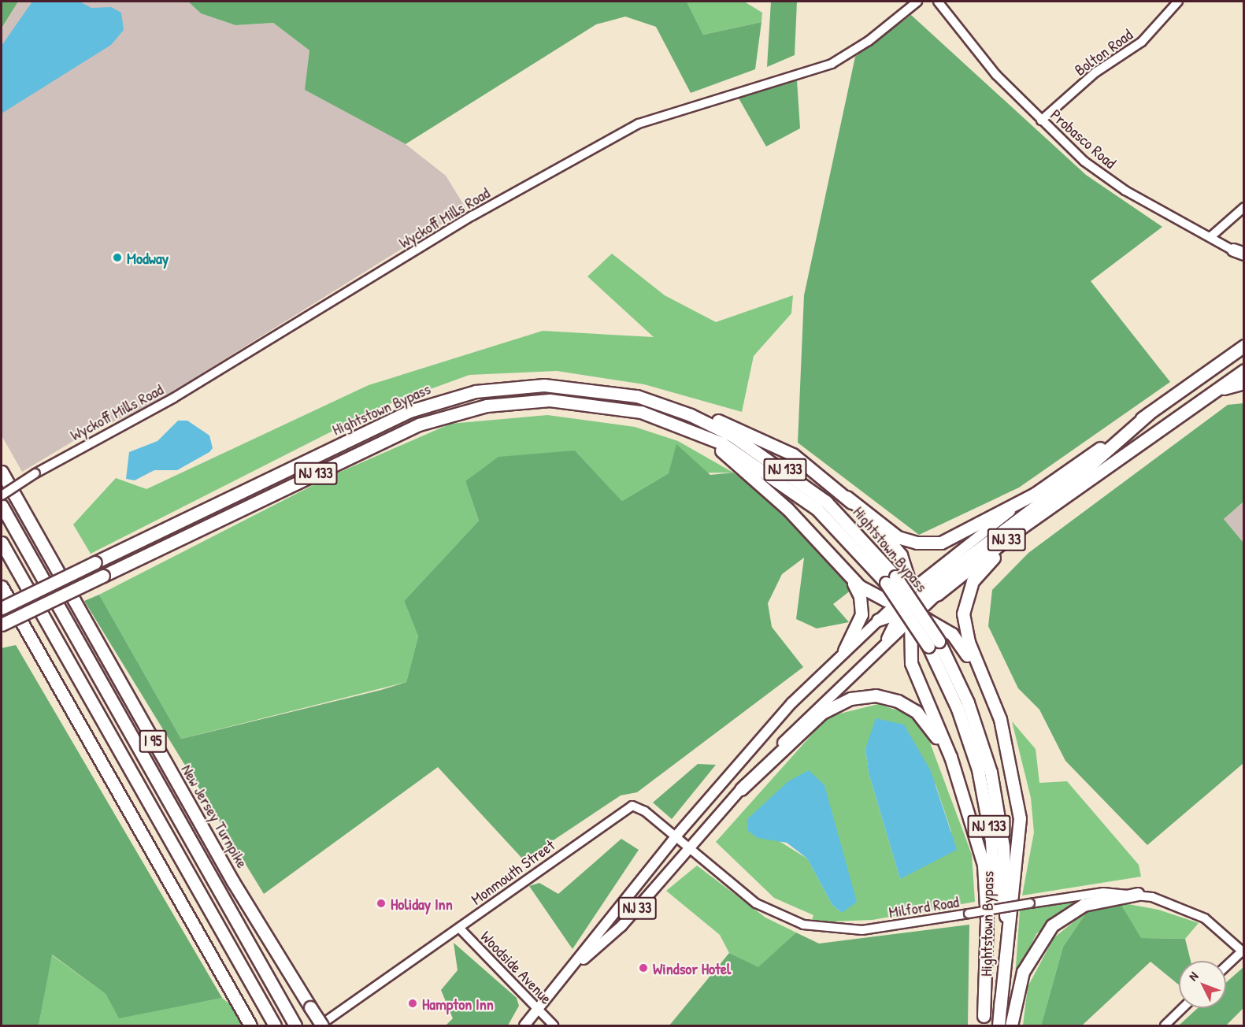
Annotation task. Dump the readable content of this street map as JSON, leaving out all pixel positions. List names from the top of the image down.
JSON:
{
  "streets": {
    "highway": [
      "Hightstown Bypass",
      "NJ 133",
      "NJ 33",
      "I 95",
      "New Jersey Turnpike"
    ],
    "street": [
      "Bolton Road",
      "Probasco Road",
      "Wyckoff Mills Road",
      "Monmouth Street",
      "Milford Road",
      "Woodside Avenue"
    ]
  },
  "crossings": [
    ["Bolton Road", "Probasco Road"],
    ["NJ 33", "Monmouth Street"],
    ["NJ 33", "Milford Road"],
    ["NJ 33", "Woodside Avenue"],
    ["New Jersey Turnpike", "Monmouth Street"],
    ["Monmouth Street", "Milford Road"],
    ["Monmouth Street", "Woodside Avenue"]
  ],
  "places": [
    "Modway",
    "Holiday Inn",
    "Windsor Hotel",
    "Hampton Inn"
  ],
  "north": "top left"
}
